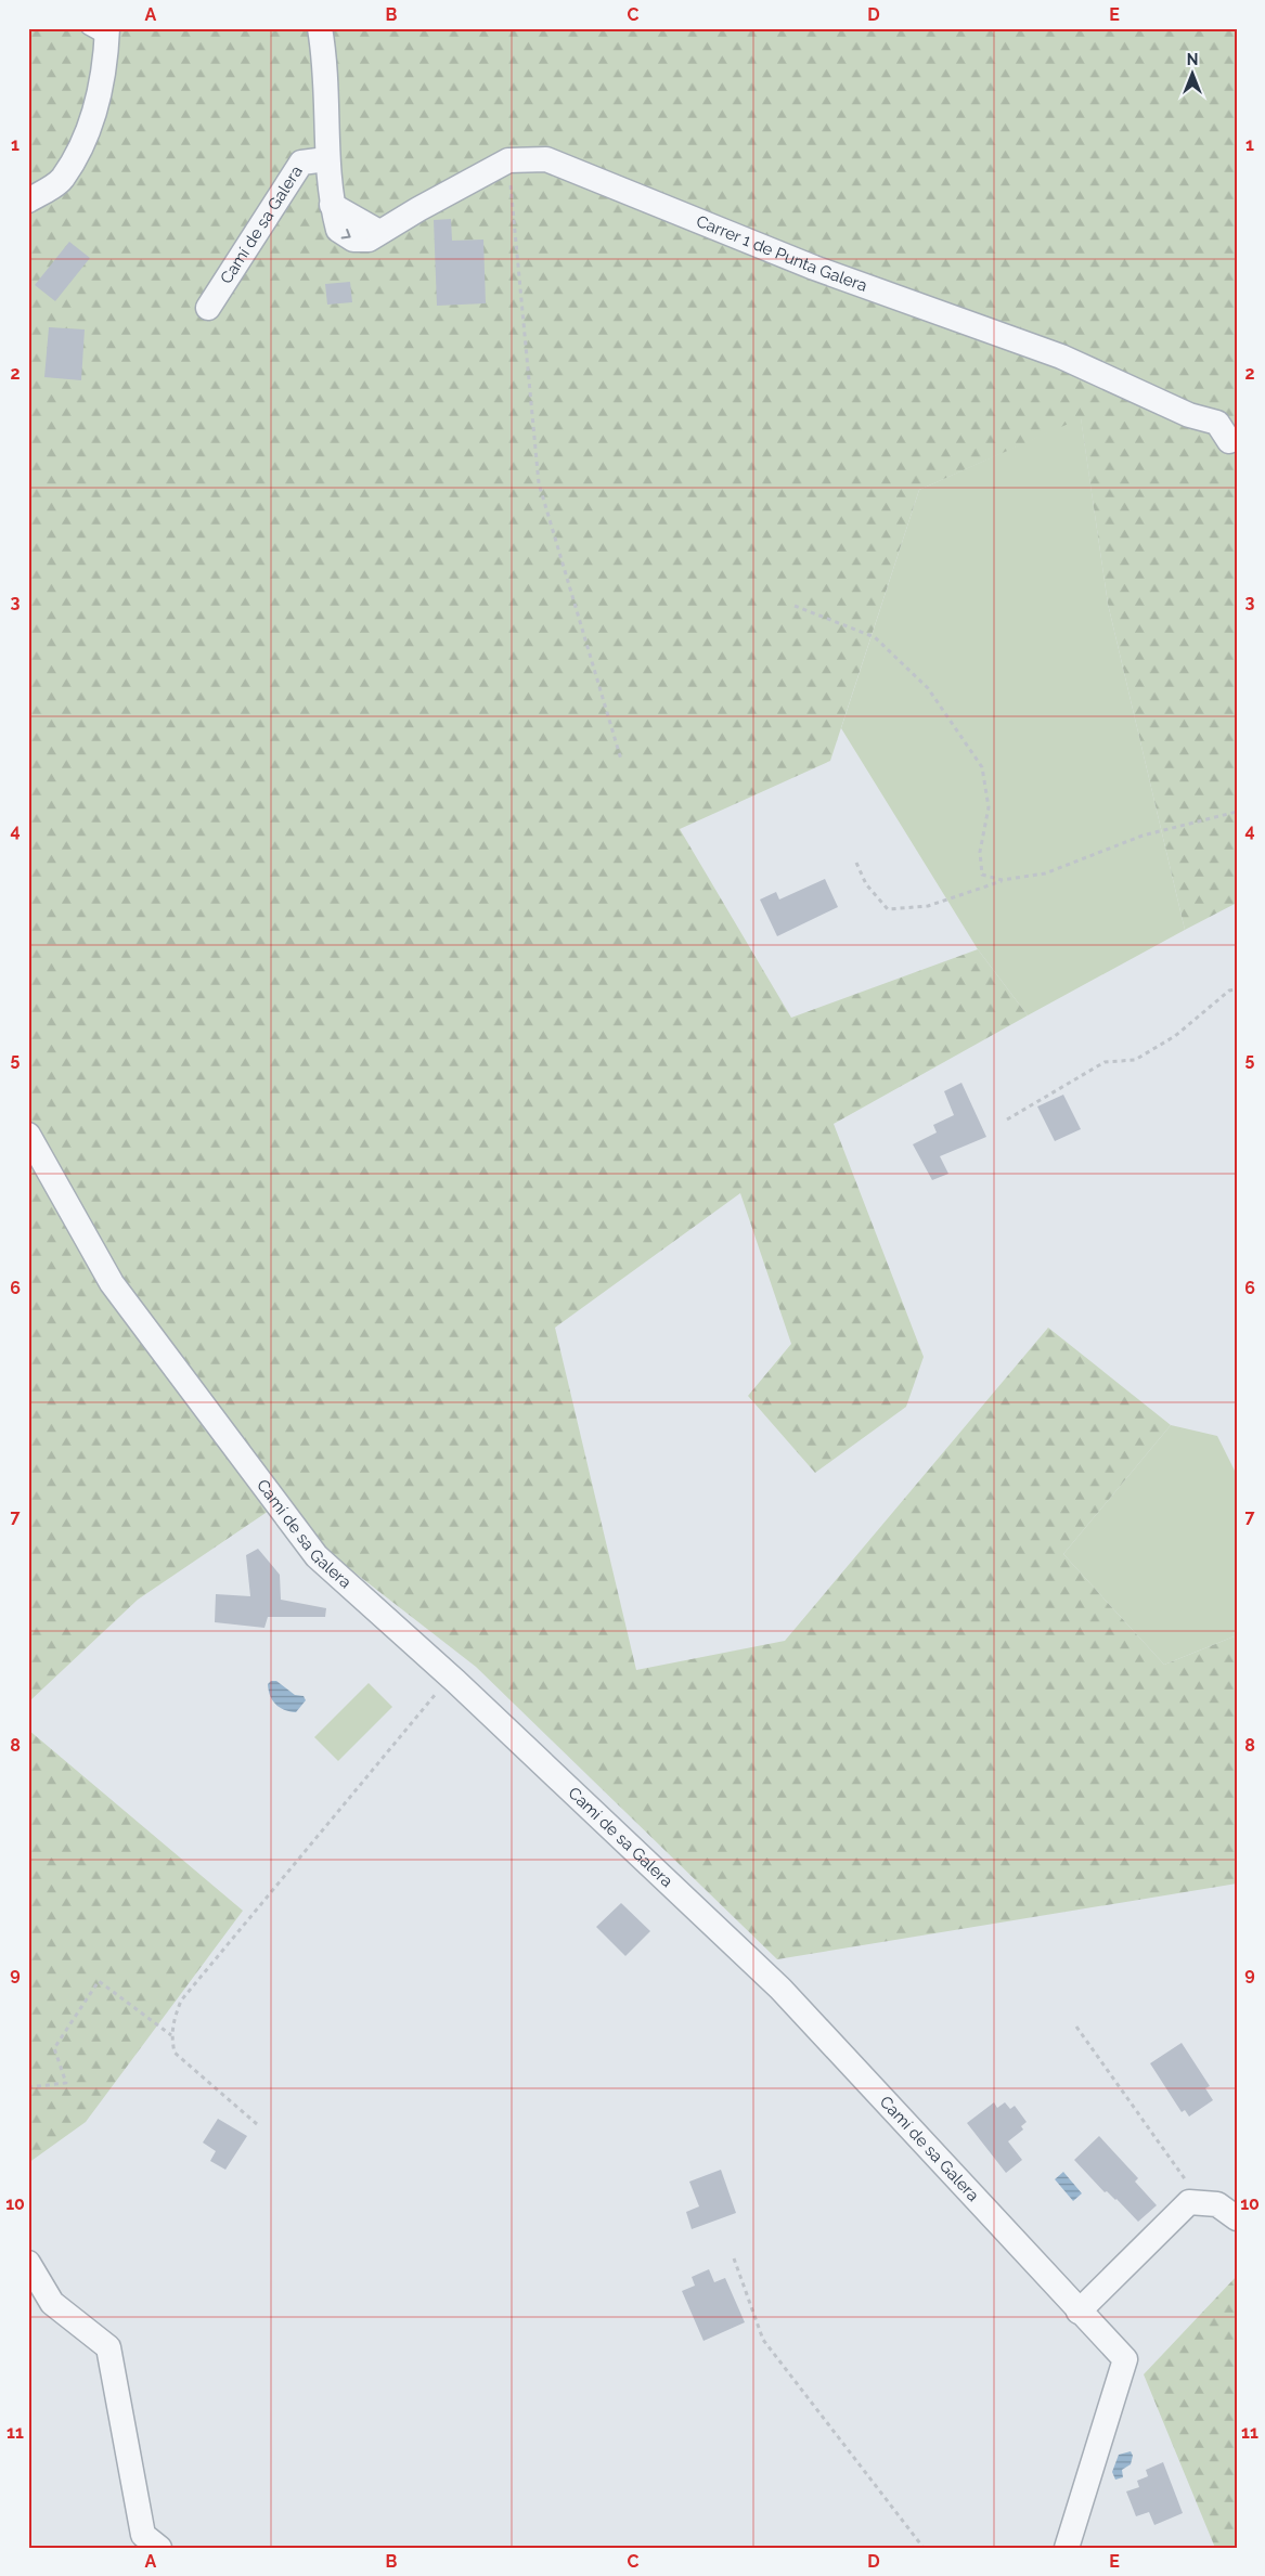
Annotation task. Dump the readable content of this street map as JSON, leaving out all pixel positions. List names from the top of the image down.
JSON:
{
  "streets": {
    "street": ["Camí de sa Galera", "Carrer 1 de Punta Galera"]
  },
  "crossings": [
    ["Camí de sa Galera", "Carrer 1 de Punta Galera"]
  ],
  "north": "top",
  "grid": {
    "columns": [
      "A",
      "B",
      "C",
      "D",
      "E"
    ],
    "rows": [
      "1",
      "2",
      "3",
      "4",
      "5",
      "6",
      "7",
      "8",
      "9",
      "10",
      "11"
    ]
  }
}
